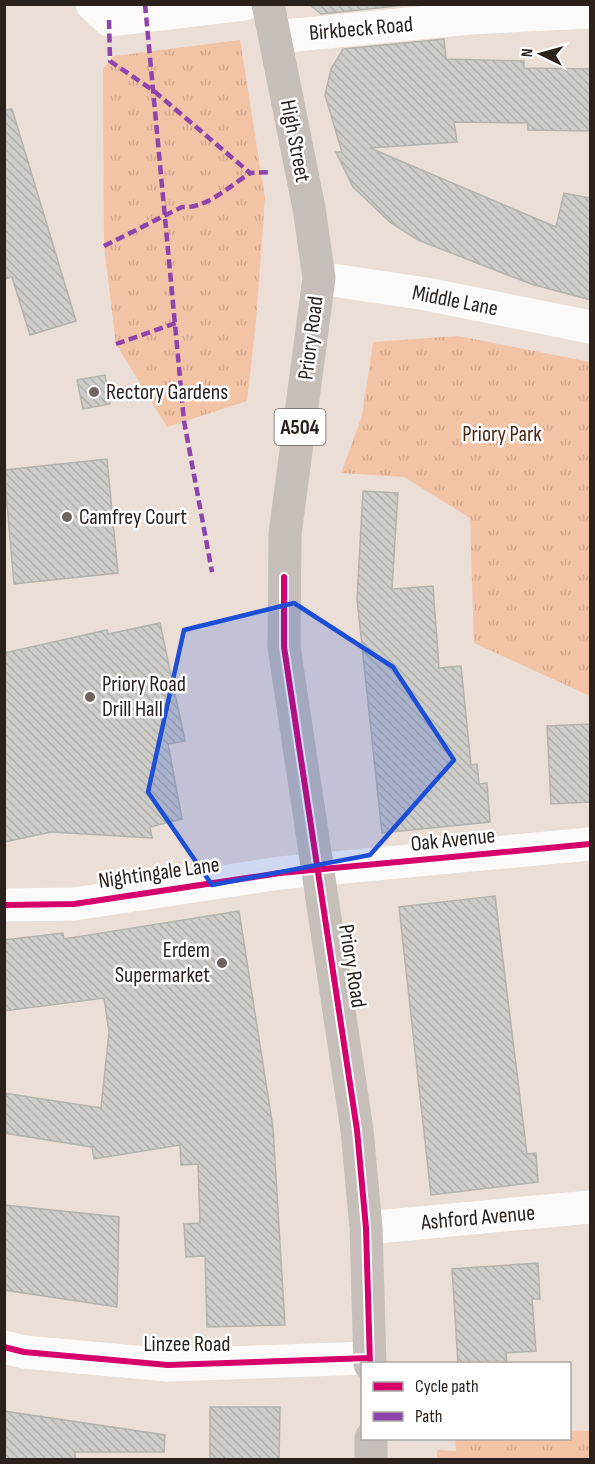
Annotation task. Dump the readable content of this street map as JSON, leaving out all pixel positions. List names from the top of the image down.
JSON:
{
  "streets": {
    "main road": ["High Street", "Priory Road", "A504"],
    "street": [
      "Birkbeck Road",
      "Middle Lane",
      "Oak Avenue",
      "Nightingale Lane",
      "Ashford Avenue",
      "Linzee Road"
    ]
  },
  "crossings": [
    ["Birkbeck Road", "High Street"],
    ["High Street", "Middle Lane"],
    ["High Street", "Priory Road"],
    ["Middle Lane", "Priory Road"],
    ["Priory Road", "Oak Avenue"],
    ["Priory Road", "Nightingale Lane"],
    ["Priory Road", "Ashford Avenue"],
    ["Priory Road", "Linzee Road"],
    ["Oak Avenue", "Nightingale Lane"]
  ],
  "parks": ["Priory Park"],
  "places": [
    "Rectory Gardens",
    "Camfrey Court",
    "Priory Road Drill Hall",
    "Erdem Supermarket"
  ],
  "legend": ["Cycle path", "Path"],
  "north": "left"
}
